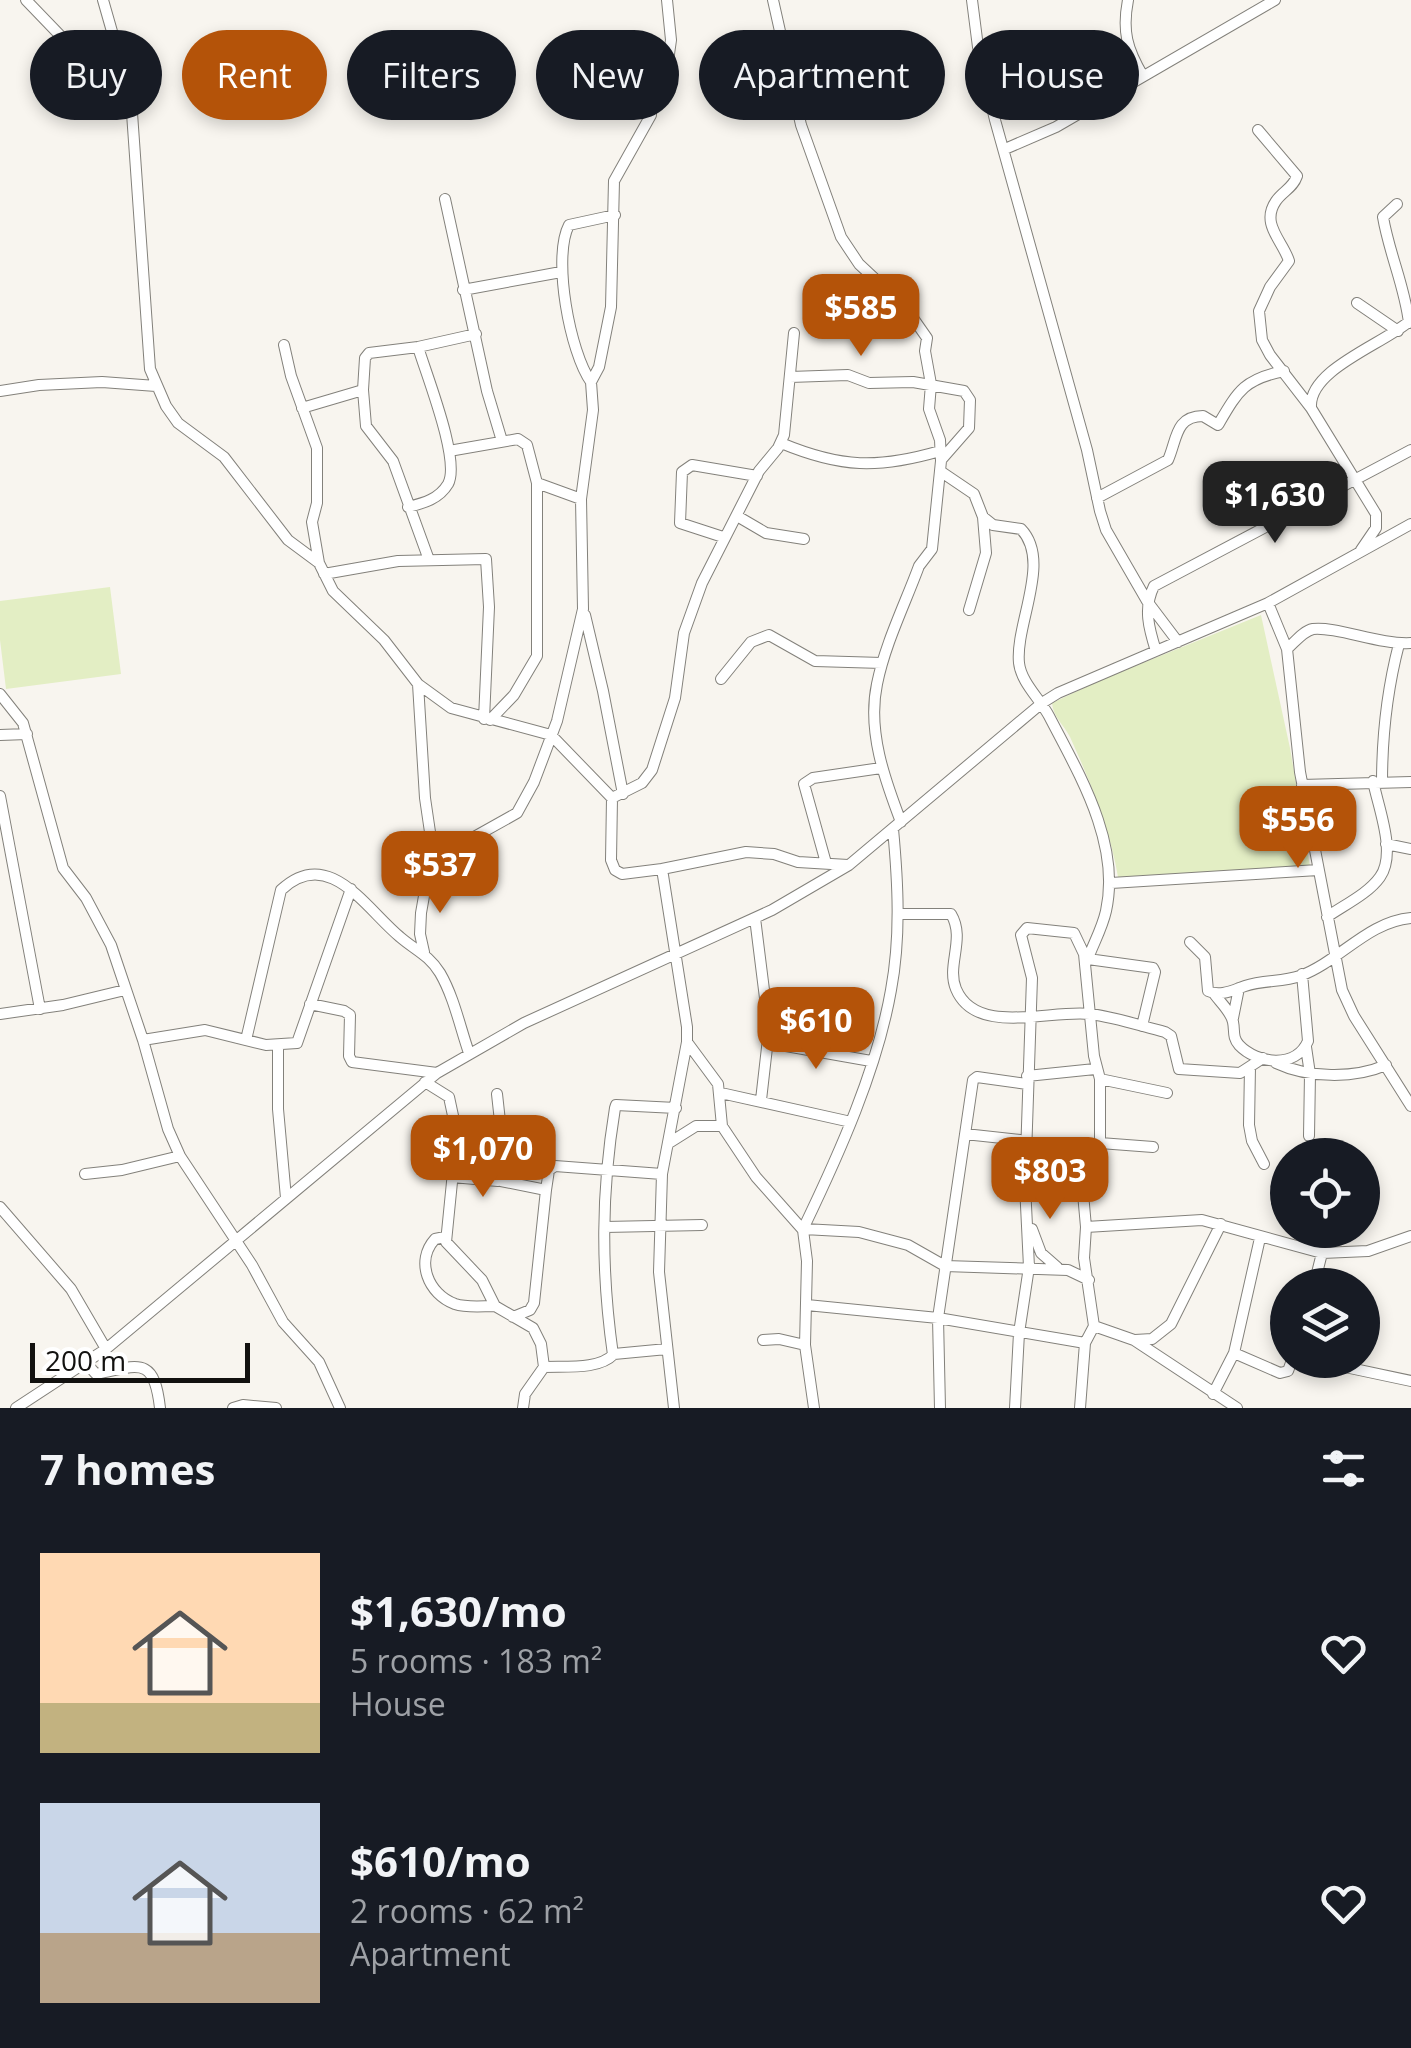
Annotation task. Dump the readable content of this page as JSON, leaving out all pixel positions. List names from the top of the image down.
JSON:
{
  "scale_bar": "200 m",
  "page": {
    "chip": [
      "Buy",
      "Rent",
      "Filters",
      "New",
      "Apartment",
      "House"
    ],
    "price": [
      "$585",
      "$1,630",
      "$556",
      "$537",
      "$610",
      "$1,070",
      "$803"
    ],
    "scale": "200 m",
    "heading": "7 homes",
    "list": [
      {
        "name": "$1,630/mo",
        "note": "5 rooms · 183 m² · House"
      },
      {
        "name": "$610/mo",
        "note": "2 rooms · 62 m² · Apartment"
      }
    ]
  }
}
